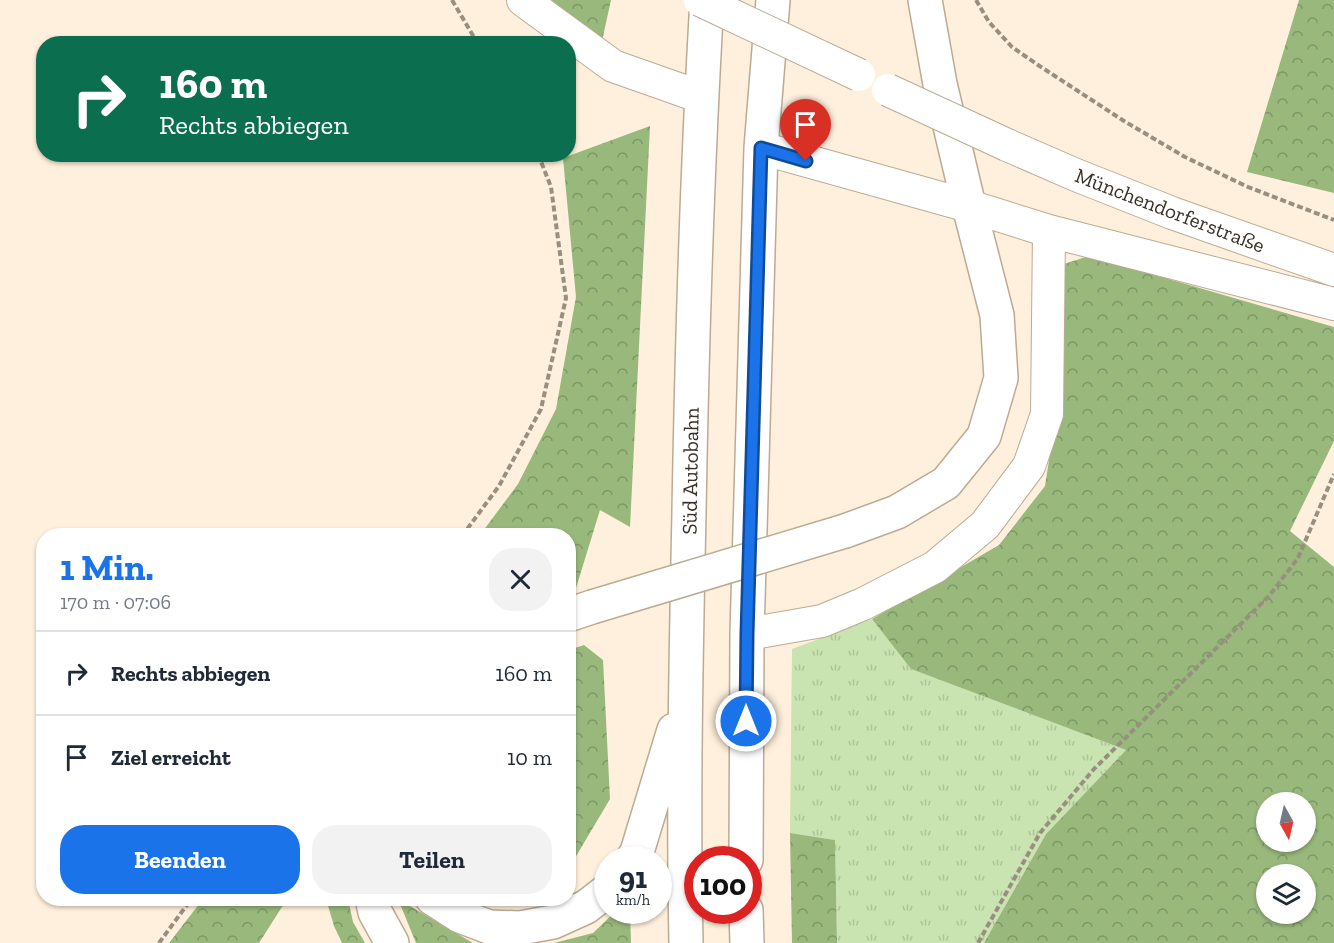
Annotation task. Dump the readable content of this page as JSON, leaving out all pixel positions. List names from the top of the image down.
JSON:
{
  "streets": {
    "highway": ["Süd Autobahn"],
    "street": ["Münchendorferstraße"]
  },
  "north": "bottom",
  "page": {
    "turn": ["160 m", "Rechts abbiegen"],
    "heading": ["1 Min.", "170 m · 07:06"],
    "list": [
      {
        "name": "Rechts abbiegen",
        "value": "160 m"
      },
      {
        "name": "Ziel erreicht",
        "value": "10 m"
      }
    ],
    "buttons": ["Beenden", "Teilen"],
    "speed": "91 km/h",
    "limit": "100"
  }
}
